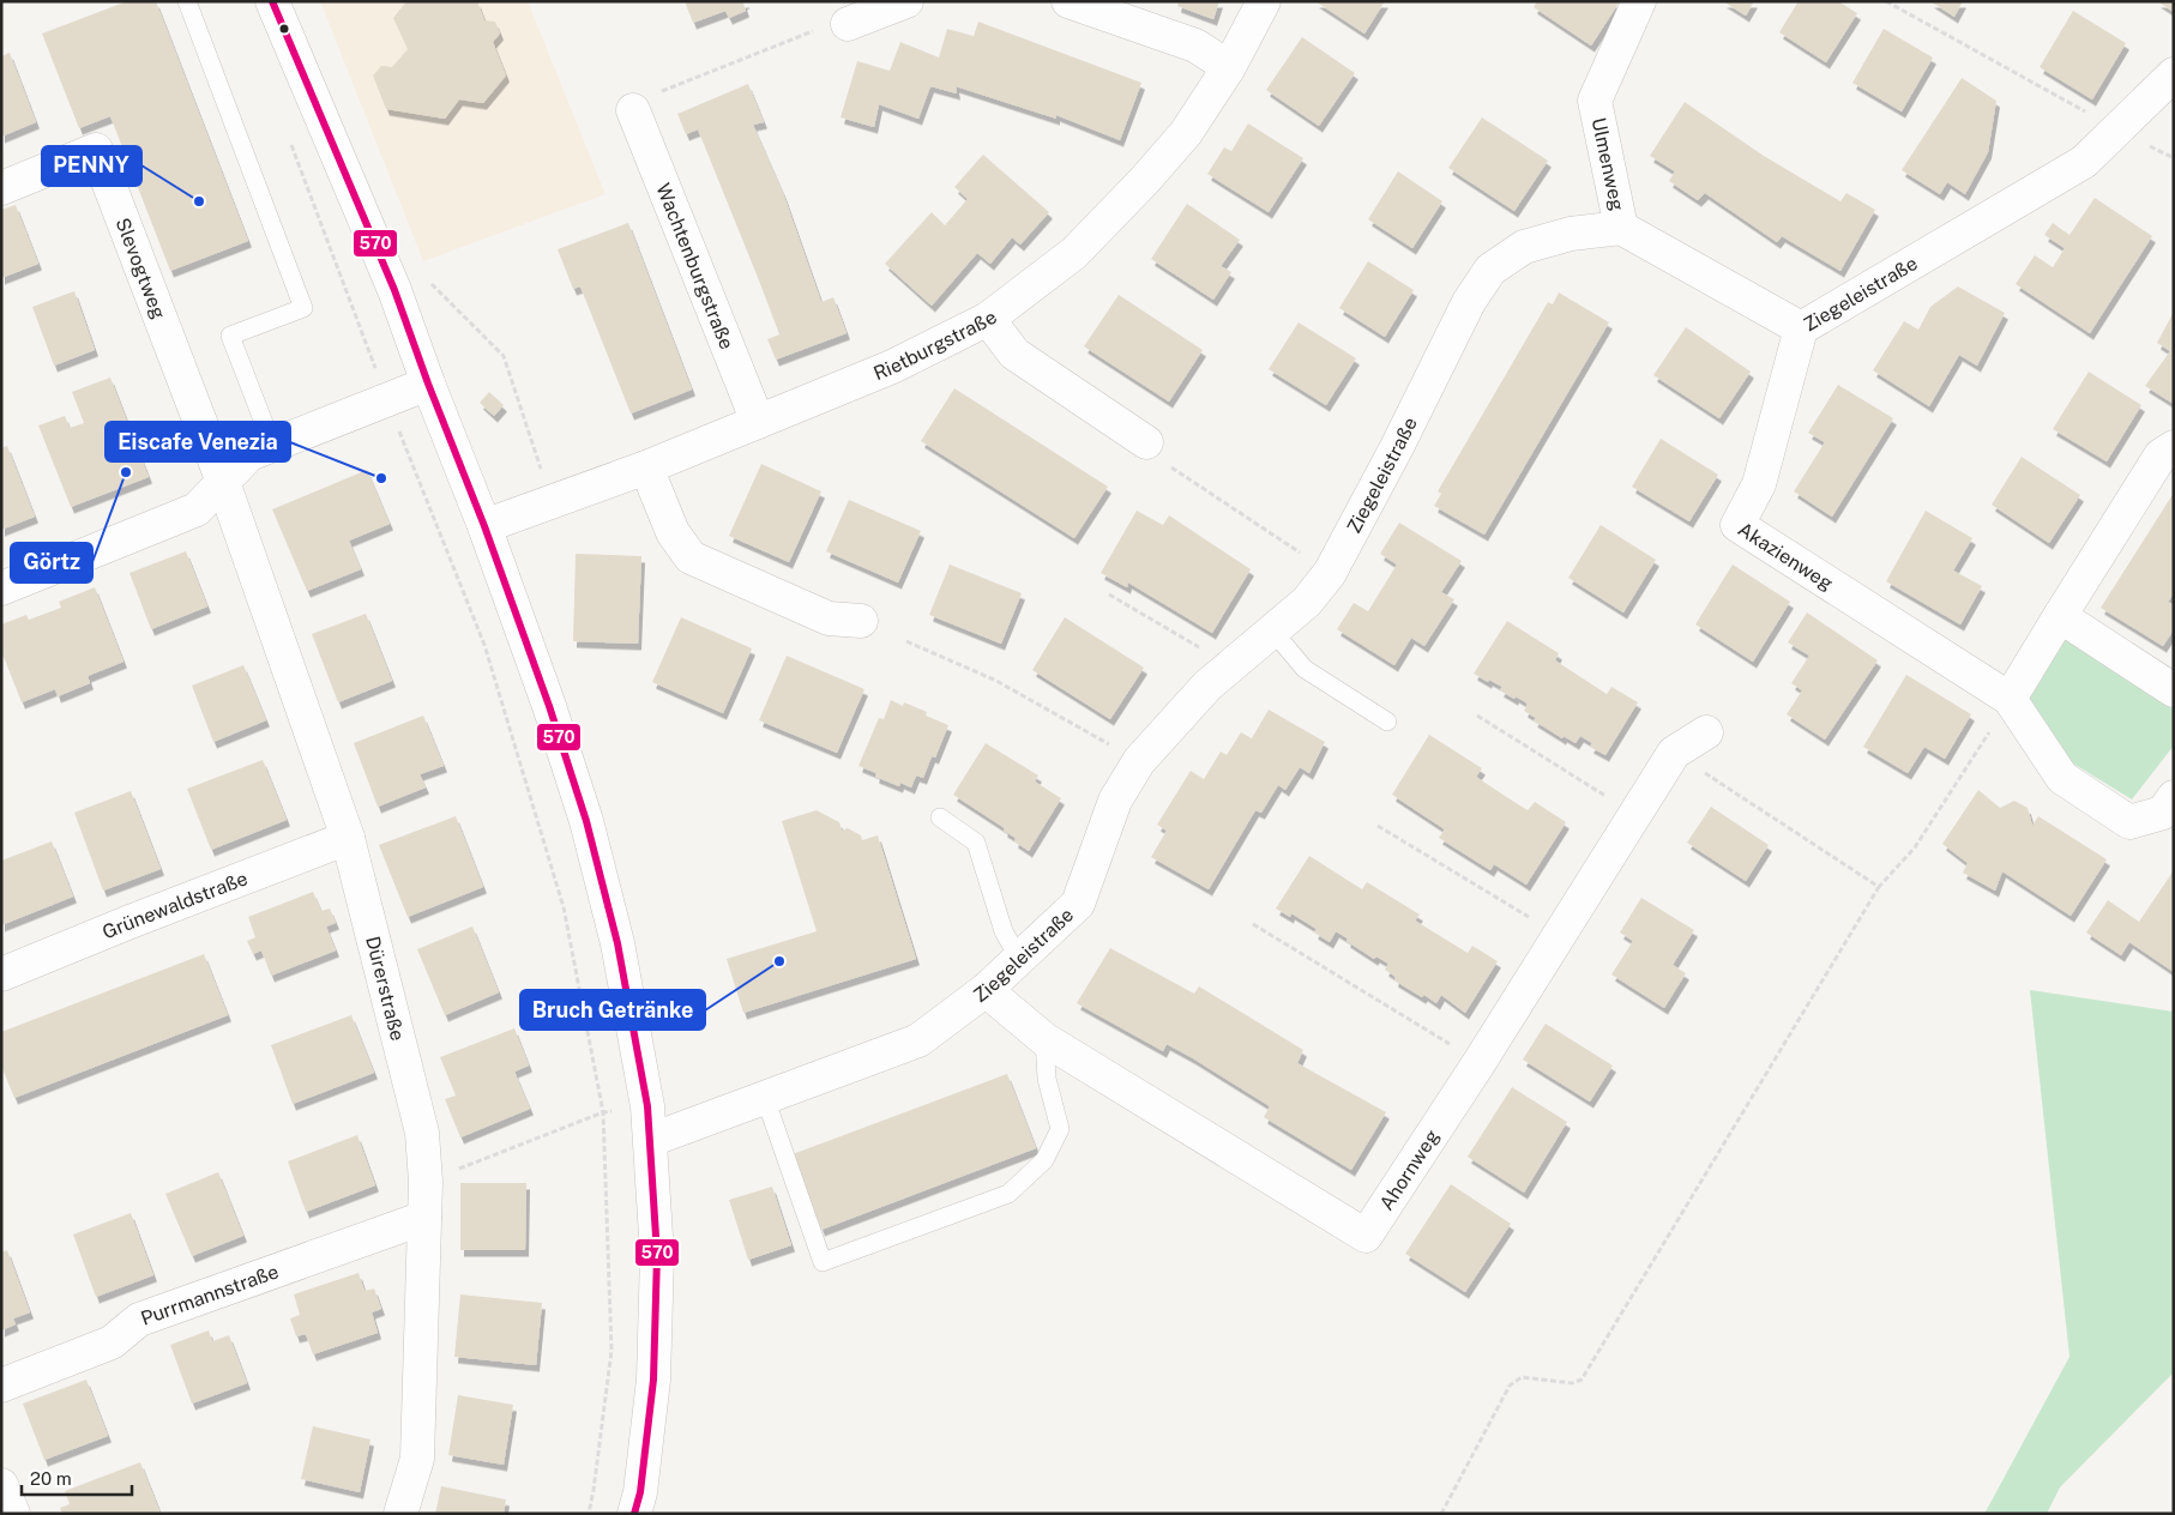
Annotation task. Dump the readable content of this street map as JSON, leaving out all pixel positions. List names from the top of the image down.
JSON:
{
  "streets": {
    "street": [
      "Ulmenweg",
      "Wachtenburgstraße",
      "Slevogtweg",
      "Ziegeleistraße",
      "Rietburgstraße",
      "Akazienweg",
      "Grünewaldstraße",
      "Dürerstraße",
      "Ahornweg",
      "Purrmannstraße"
    ]
  },
  "crossings": [
    ["Ulmenweg", "Ziegeleistraße"],
    ["Wachtenburgstraße", "Rietburgstraße"],
    ["Slevogtweg", "Dürerstraße"],
    ["Ziegeleistraße", "Akazienweg"],
    ["Ziegeleistraße", "Ahornweg"],
    ["Grünewaldstraße", "Dürerstraße"],
    ["Dürerstraße", "Purrmannstraße"]
  ],
  "places": [
    "PENNY",
    "Görtz",
    "Eiscafe Venezia",
    "Bruch Getränke"
  ],
  "lines": ["transit line 570"],
  "scale_bar": "20 m"
}
